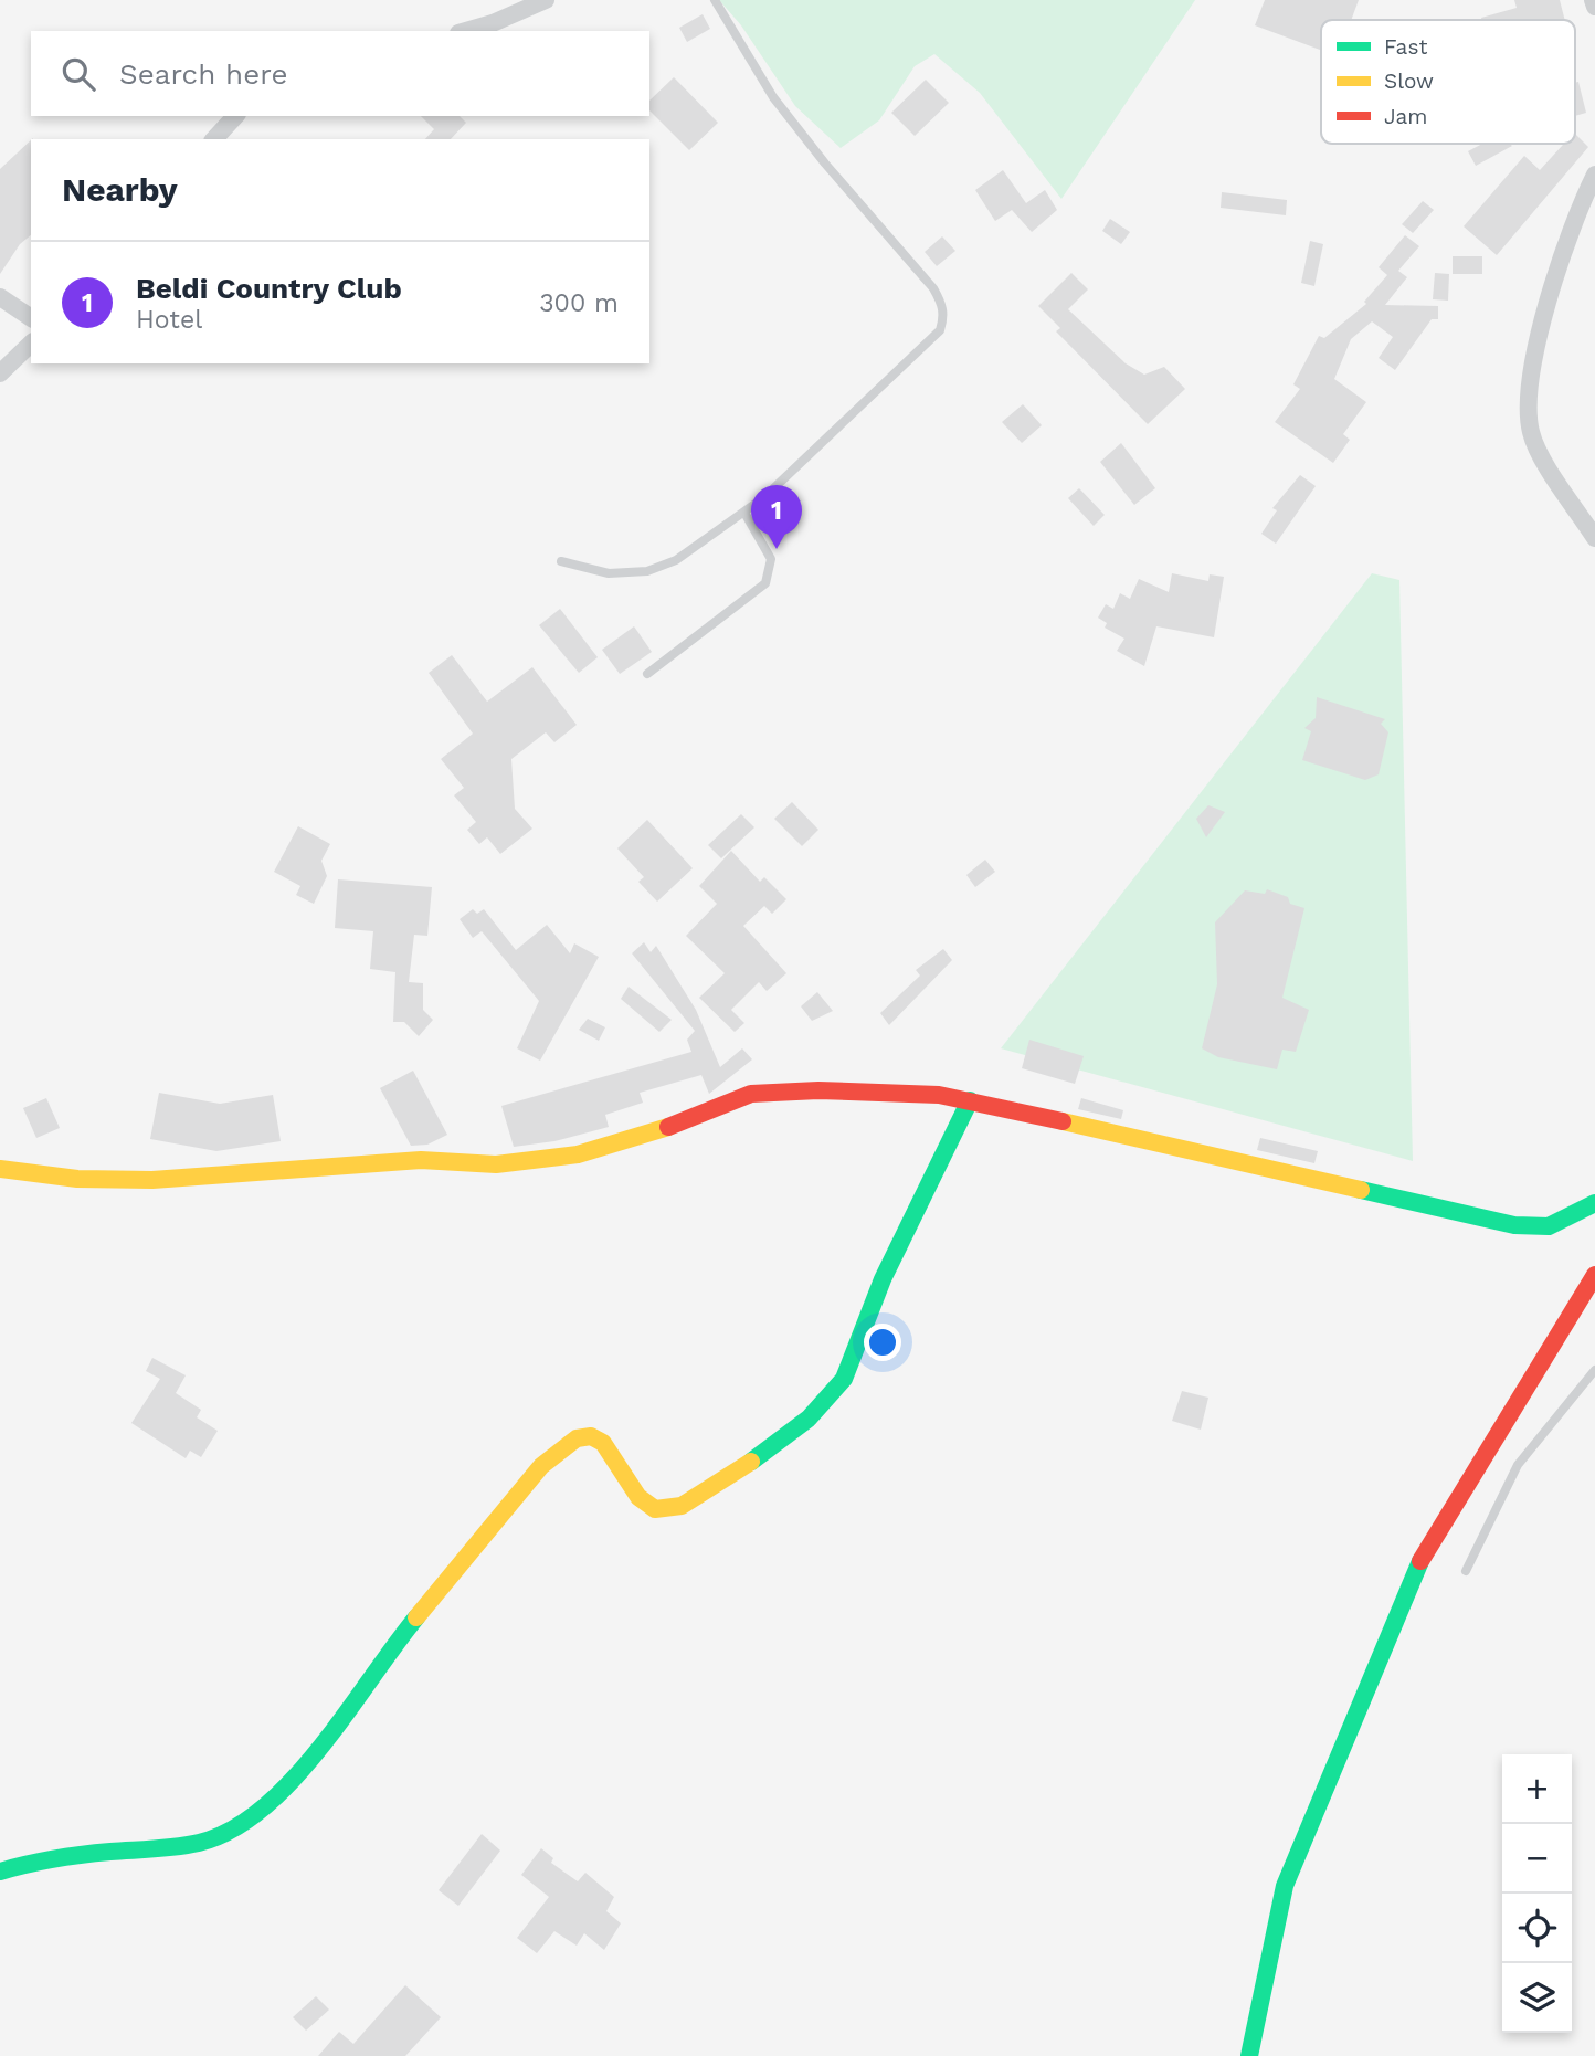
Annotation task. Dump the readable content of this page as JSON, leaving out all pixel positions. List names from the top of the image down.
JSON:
{
  "legend": ["Fast", "Slow", "Jam"],
  "page": {
    "search": "Search here",
    "heading": "Nearby",
    "list": [
      {
        "mark": "1",
        "name": "Beldi Country Club",
        "note": "Hotel",
        "value": "300 m"
      }
    ],
    "pins": "1",
    "map_buttons": ["+", "−"]
  }
}
